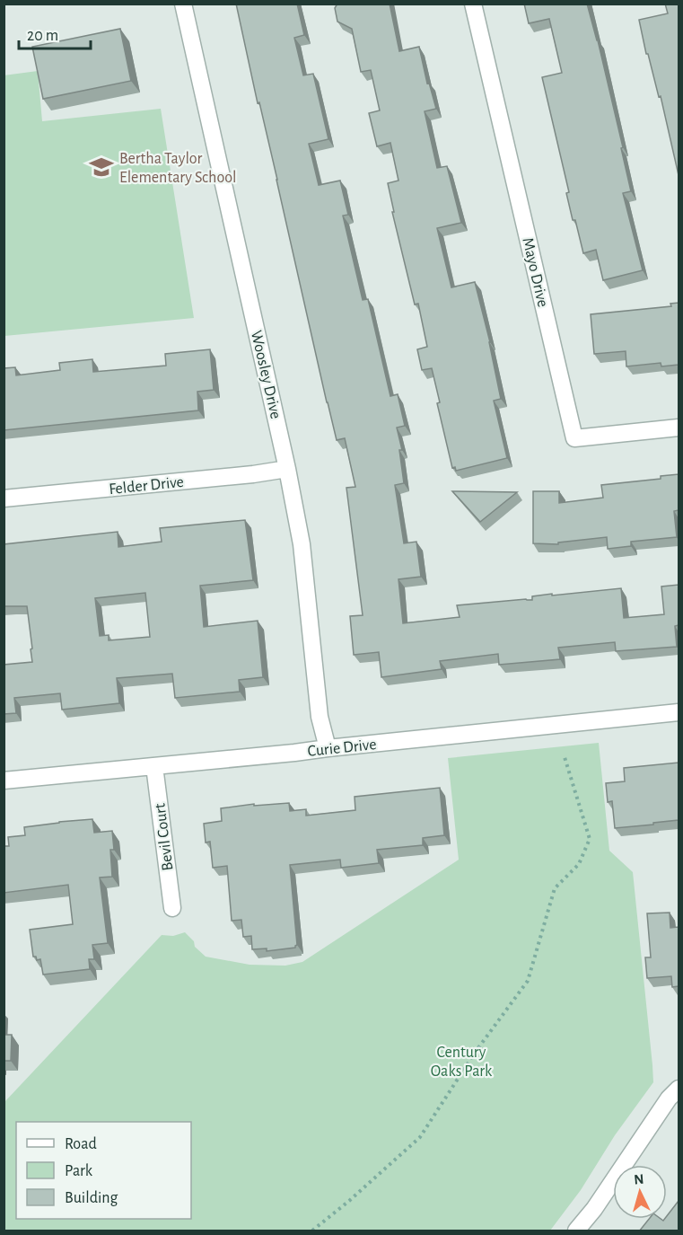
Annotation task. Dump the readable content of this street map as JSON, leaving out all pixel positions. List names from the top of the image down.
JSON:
{
  "streets": {
    "street": [
      "Mayo Drive",
      "Woosley Drive",
      "Felder Drive",
      "Curie Drive",
      "Bevil Court"
    ]
  },
  "crossings": [
    ["Woosley Drive", "Felder Drive"],
    ["Woosley Drive", "Curie Drive"],
    ["Curie Drive", "Bevil Court"]
  ],
  "parks": ["Century Oaks Park"],
  "places": {
    "school or university": ["Bertha Taylor Elementary School"]
  },
  "legend": ["Road", "Park", "Building"],
  "scale_bar": "20 m",
  "north": "top"
}
